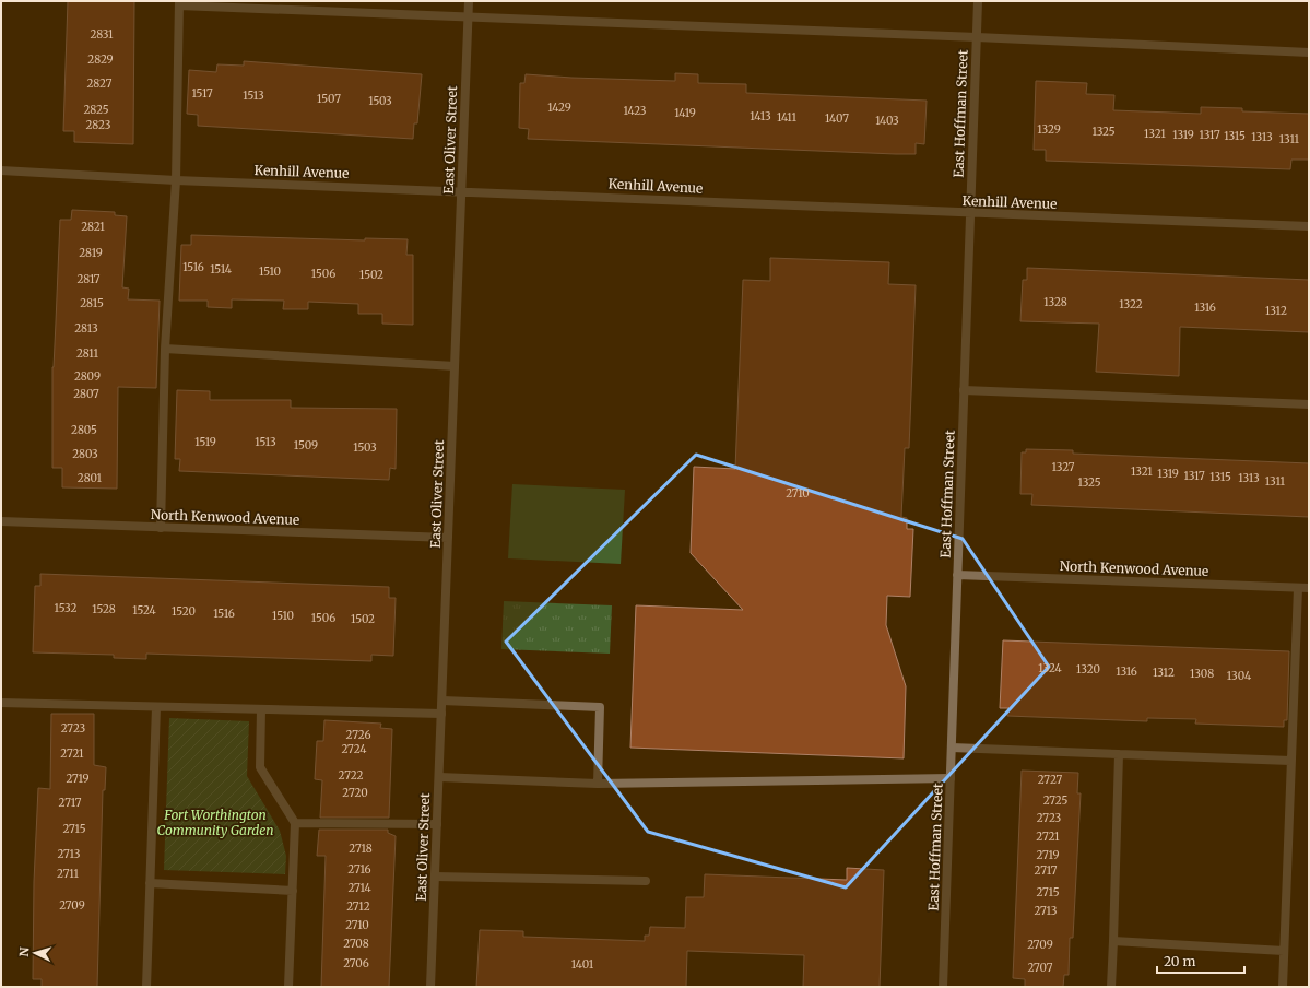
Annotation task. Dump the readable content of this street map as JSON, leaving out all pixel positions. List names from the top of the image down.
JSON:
{
  "streets": {
    "street": [
      "East Hoffman Street",
      "East Oliver Street",
      "Kenhill Avenue",
      "North Kenwood Avenue"
    ]
  },
  "crossings": [
    ["East Hoffman Street", "Kenhill Avenue"],
    ["East Hoffman Street", "North Kenwood Avenue"],
    ["East Oliver Street", "Kenhill Avenue"],
    ["East Oliver Street", "North Kenwood Avenue"]
  ],
  "parks": ["Fort Worthington Community Garden"],
  "house_numbers": [
    "2831",
    "2829",
    "2827",
    "1517",
    "1513",
    "1507",
    "1503",
    "1429",
    "2825",
    "1423",
    "1419",
    "1413",
    "1411",
    "1407",
    "1403",
    "2823",
    "1329",
    "1325",
    "1321",
    "1319",
    "1317",
    "1315",
    "1313",
    "1311",
    "2821",
    "2819",
    "1516",
    "1514",
    "1510",
    "1506",
    "1502",
    "2817",
    "1328",
    "2815",
    "1322",
    "1316",
    "1312",
    "2813",
    "2811",
    "2809",
    "2807",
    "2805",
    "1519",
    "1513",
    "1509",
    "1503",
    "2803",
    "1327",
    "1321",
    "1319",
    "1317",
    "1315",
    "2801",
    "1313",
    "1311",
    "1325",
    "2710",
    "1532",
    "1528",
    "1524",
    "1520",
    "1516",
    "1510",
    "1506",
    "1502",
    "1324",
    "1320",
    "1316",
    "1312",
    "1308",
    "1304",
    "2723",
    "2726",
    "2724",
    "2721",
    "2722",
    "2719",
    "2727",
    "2720",
    "2725",
    "2717",
    "2723",
    "2715",
    "2721",
    "2718",
    "2713",
    "2719",
    "2716",
    "2717",
    "2711",
    "2714",
    "2715",
    "2709",
    "2712",
    "2713",
    "2710",
    "2708",
    "2709",
    "2706",
    "1401",
    "2707"
  ],
  "scale_bar": "20 m",
  "north": "left"
}
